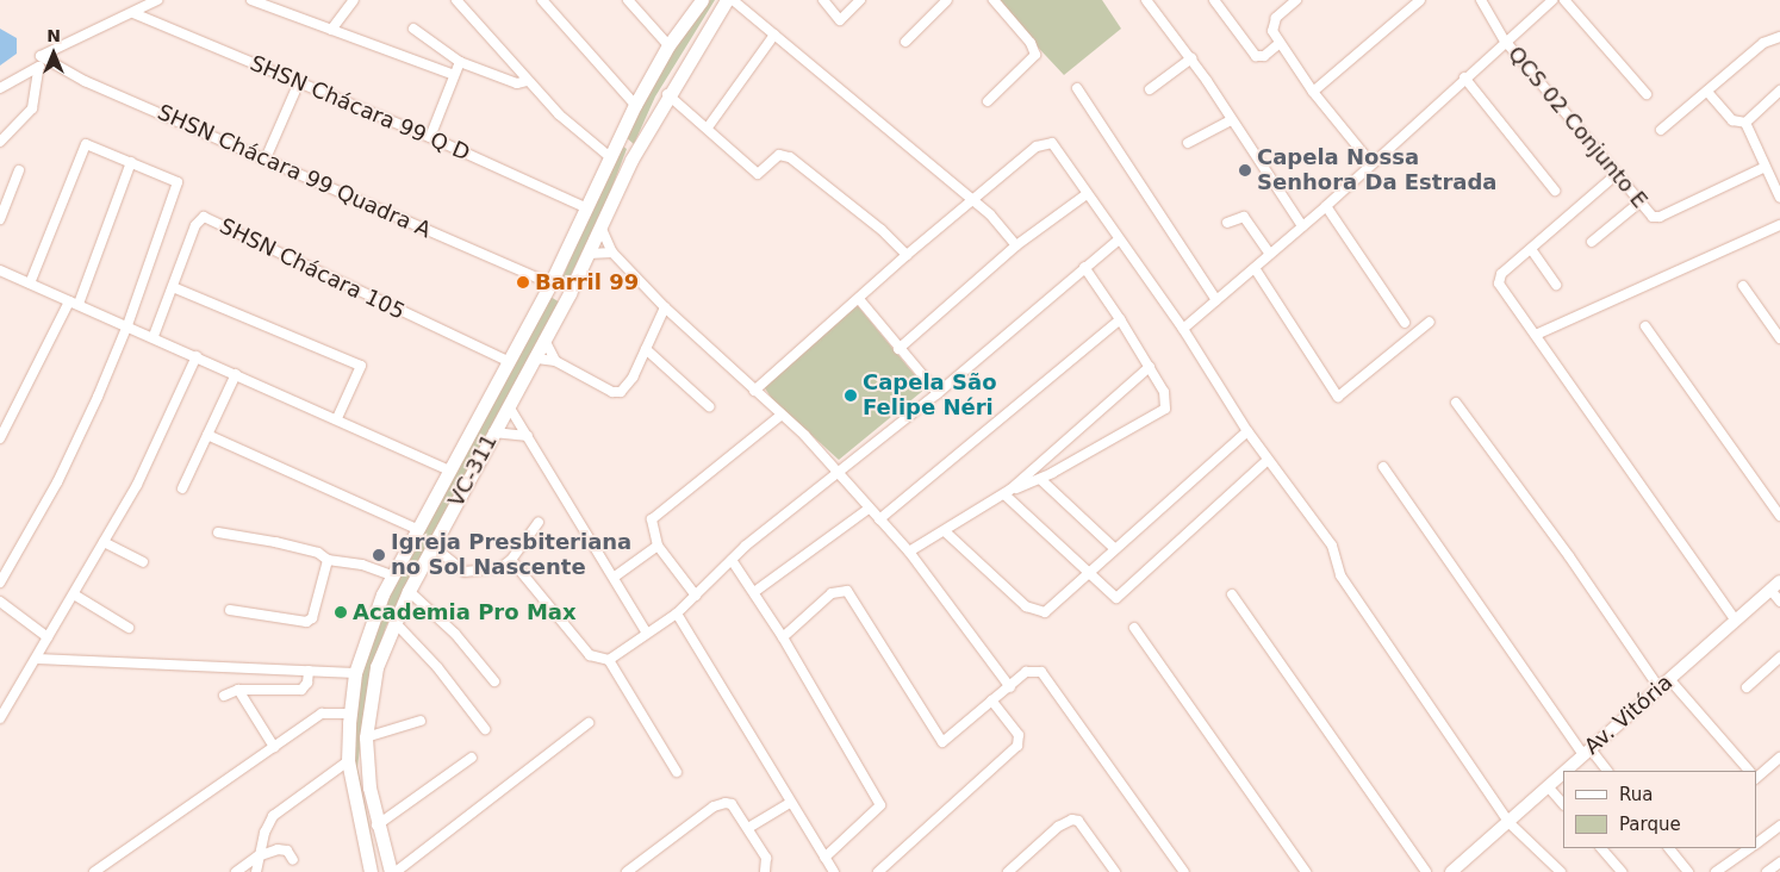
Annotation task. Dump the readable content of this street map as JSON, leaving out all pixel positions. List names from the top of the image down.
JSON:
{
  "streets": {
    "main road": ["VC-311"],
    "street": [
      "SHSN Chácara 99 Q D",
      "QCS 02 Conjunto E",
      "SHSN Chácara 99 Quadra A",
      "SHSN Chácara 105",
      "Av. Vitória"
    ]
  },
  "crossings": [
    ["SHSN Chácara 99 Q D", "VC-311"],
    ["SHSN Chácara 99 Quadra A", "VC-311"],
    ["SHSN Chácara 105", "VC-311"]
  ],
  "places": [
    "Capela Nossa Senhora Da Estrada",
    "Barril 99",
    "Capela São Felipe Néri",
    "Igreja Presbiteriana no Sol Nascente",
    "Academia Pro Max"
  ],
  "legend": ["Rua", "Parque"],
  "north": "top"
}
